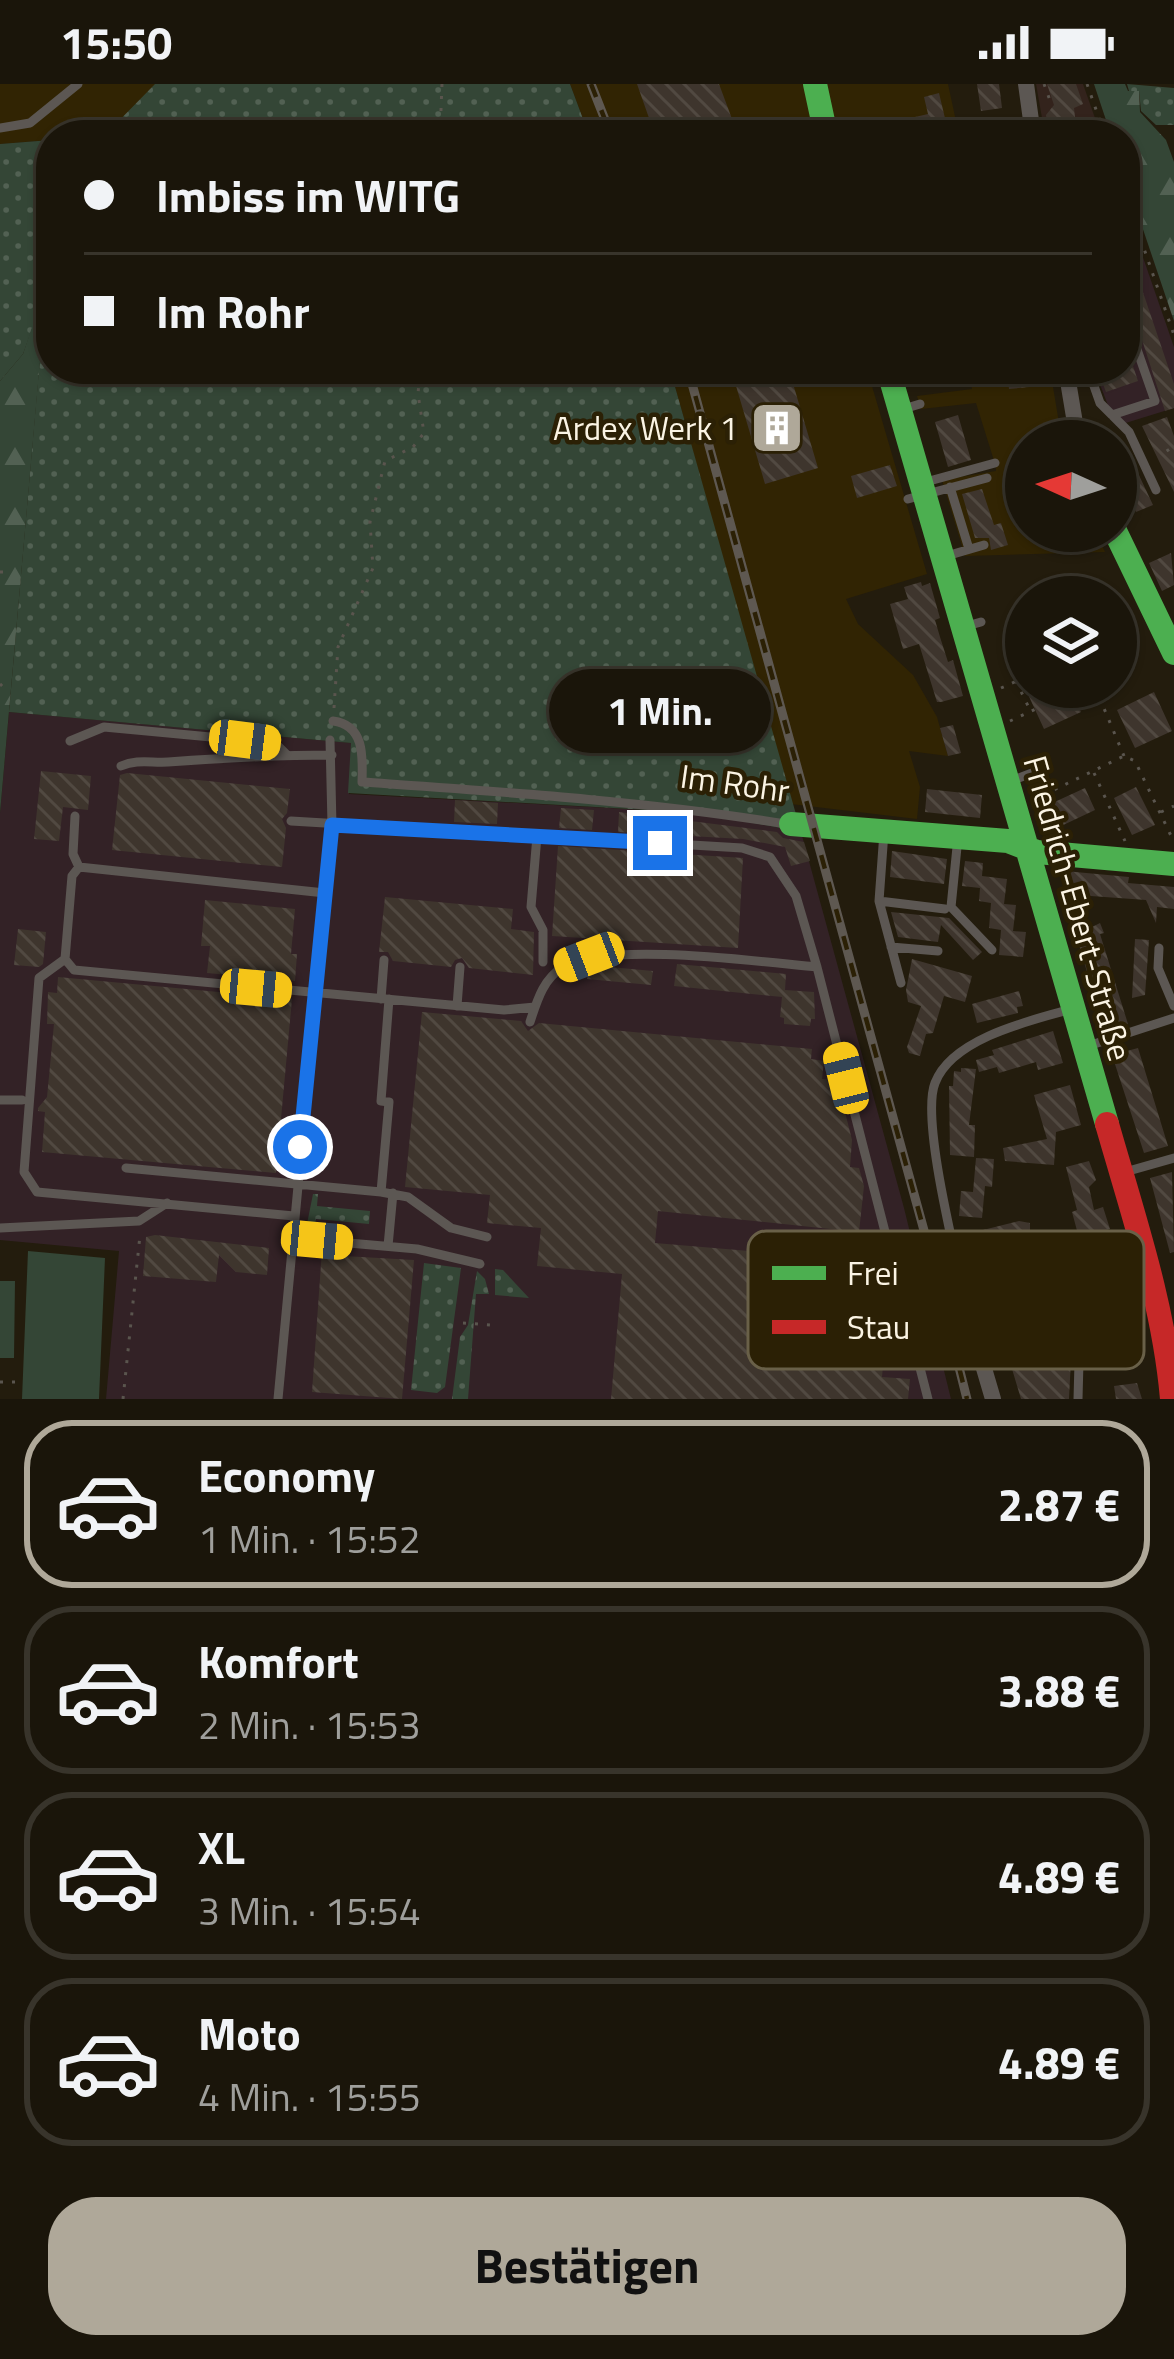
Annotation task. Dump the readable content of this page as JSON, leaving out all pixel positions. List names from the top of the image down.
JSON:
{
  "streets": {
    "street": ["Im Rohr", "Friedrich-Ebert-Straße"]
  },
  "crossings": [
    ["Im Rohr", "Friedrich-Ebert-Straße"]
  ],
  "places": {
    "building": ["Ardex Werk 1"]
  },
  "legend": ["Frei", "Stau"],
  "north": "left",
  "page": {
    "status": "15:50",
    "banner": ["Imbiss im WITG", "Im Rohr"],
    "bubble": "1 Min.",
    "list": [
      {
        "name": "Economy",
        "note": "1 Min. · 15:52",
        "value": "2.87 €"
      },
      {
        "name": "Komfort",
        "note": "2 Min. · 15:53",
        "value": "3.88 €"
      },
      {
        "name": "XL",
        "note": "3 Min. · 15:54",
        "value": "4.89 €"
      },
      {
        "name": "Moto",
        "note": "4 Min. · 15:55",
        "value": "4.89 €"
      }
    ],
    "buttons": "Bestätigen"
  }
}
